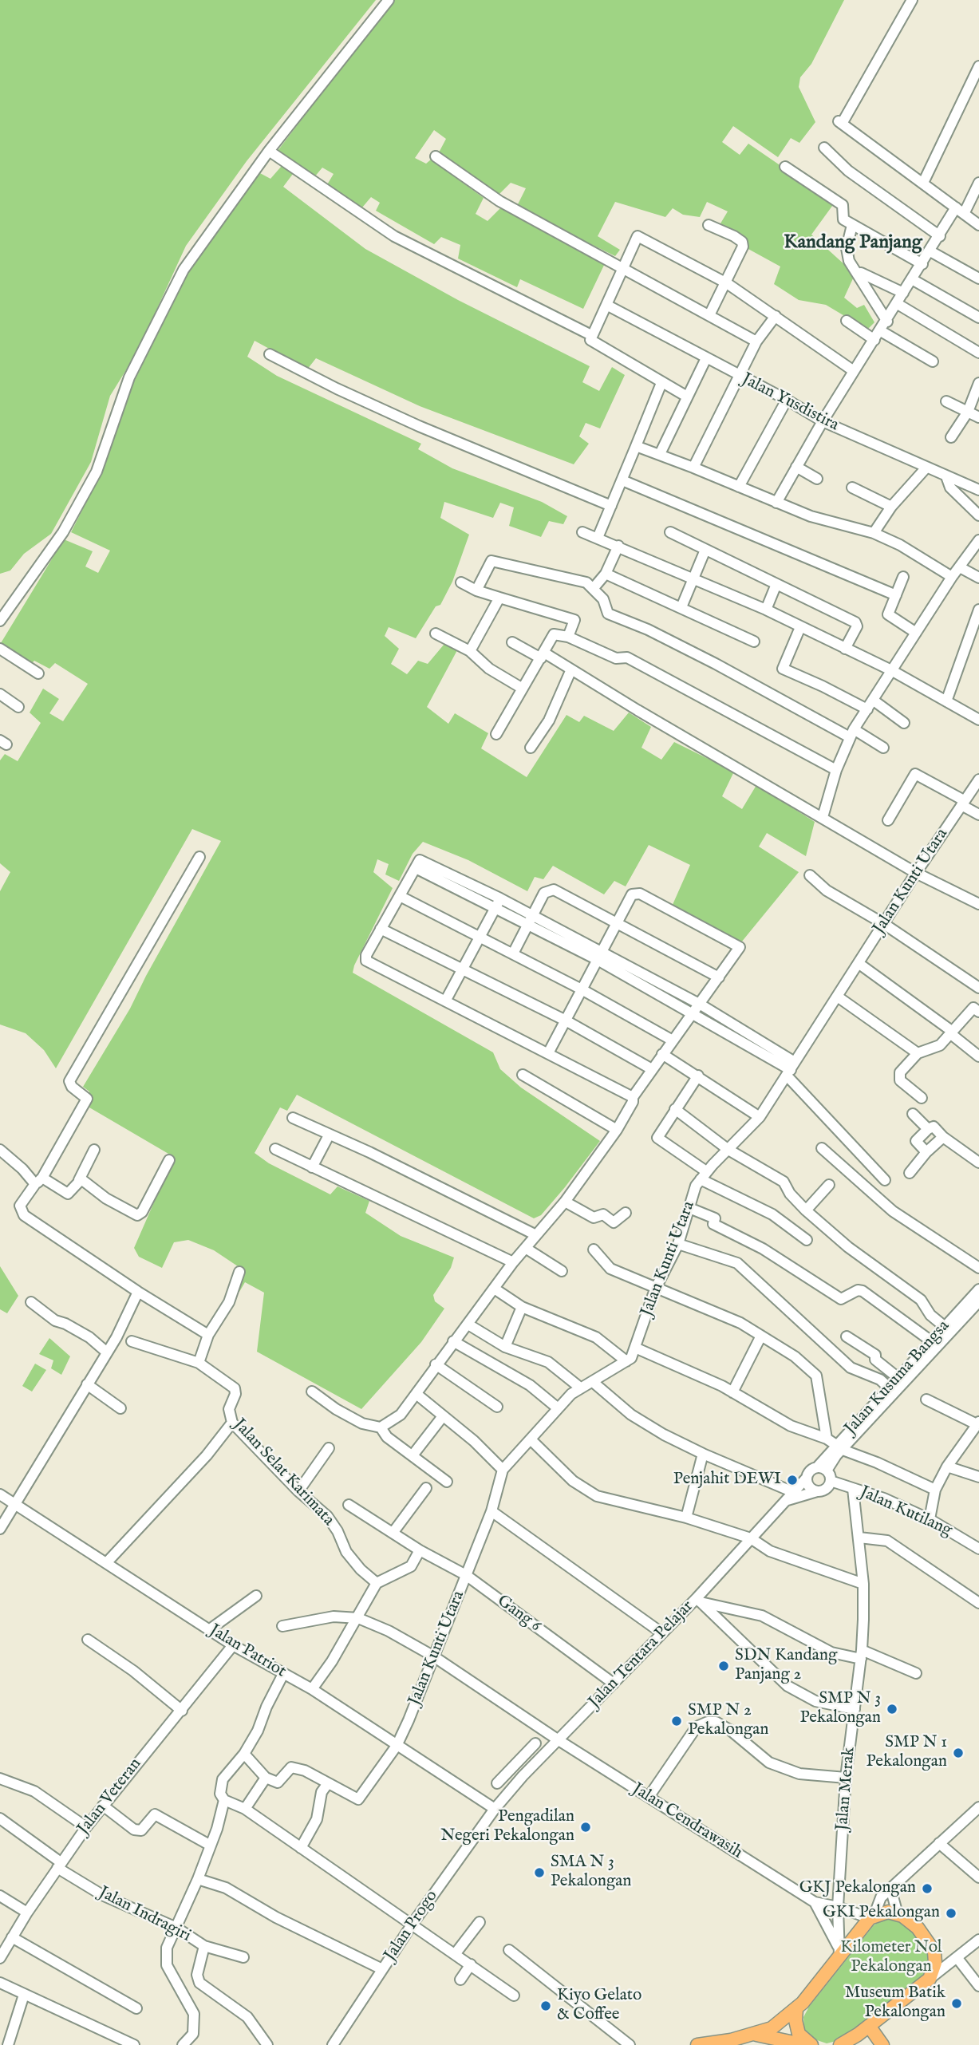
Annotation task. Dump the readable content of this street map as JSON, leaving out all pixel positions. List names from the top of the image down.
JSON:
{
  "streets": {
    "street": [
      "Jalan Yusdistira",
      "Jalan Kunti Utara",
      "Jalan Kusuma Bangsa",
      "Jalan Selat Karimata",
      "Jalan Kutilang",
      "Gang 6",
      "Jalan Patriot",
      "Jalan Tentara Pelajar",
      "Jalan Merak",
      "Jalan Veteran",
      "Jalan Cendrawasih",
      "Jalan Indragiri",
      "Jalan Progo"
    ]
  },
  "crossings": [
    ["Jalan Kunti Utara", "Gang 6"],
    ["Jalan Kunti Utara", "Jalan Patriot"],
    ["Jalan Kunti Utara", "Jalan Cendrawasih"],
    ["Jalan Kusuma Bangsa", "Jalan Tentara Pelajar"],
    ["Jalan Kutilang", "Jalan Tentara Pelajar"],
    ["Jalan Kutilang", "Jalan Merak"],
    ["Gang 6", "Jalan Tentara Pelajar"],
    ["Jalan Patriot", "Jalan Tentara Pelajar"],
    ["Jalan Patriot", "Jalan Veteran"],
    ["Jalan Patriot", "Jalan Progo"],
    ["Jalan Tentara Pelajar", "Jalan Cendrawasih"],
    ["Jalan Tentara Pelajar", "Jalan Progo"],
    ["Jalan Merak", "Jalan Cendrawasih"],
    ["Jalan Veteran", "Jalan Indragiri"]
  ],
  "districts": ["Kandang Panjang"],
  "parks": ["Kilometer Nol Pekalongan"],
  "places": [
    "Penjahit DEWI",
    "SDN Kandang Panjang 2",
    "SMP N 3 Pekalongan",
    "SMP N 2 Pekalongan",
    "SMP N 1 Pekalongan",
    "Pengadilan Negeri Pekalongan",
    "SMA N 3 Pekalongan",
    "GKJ Pekalongan",
    "GKI Pekalongan",
    "Museum Batik Pekalongan",
    "Kiyo Gelato & Coffee"
  ]
}
